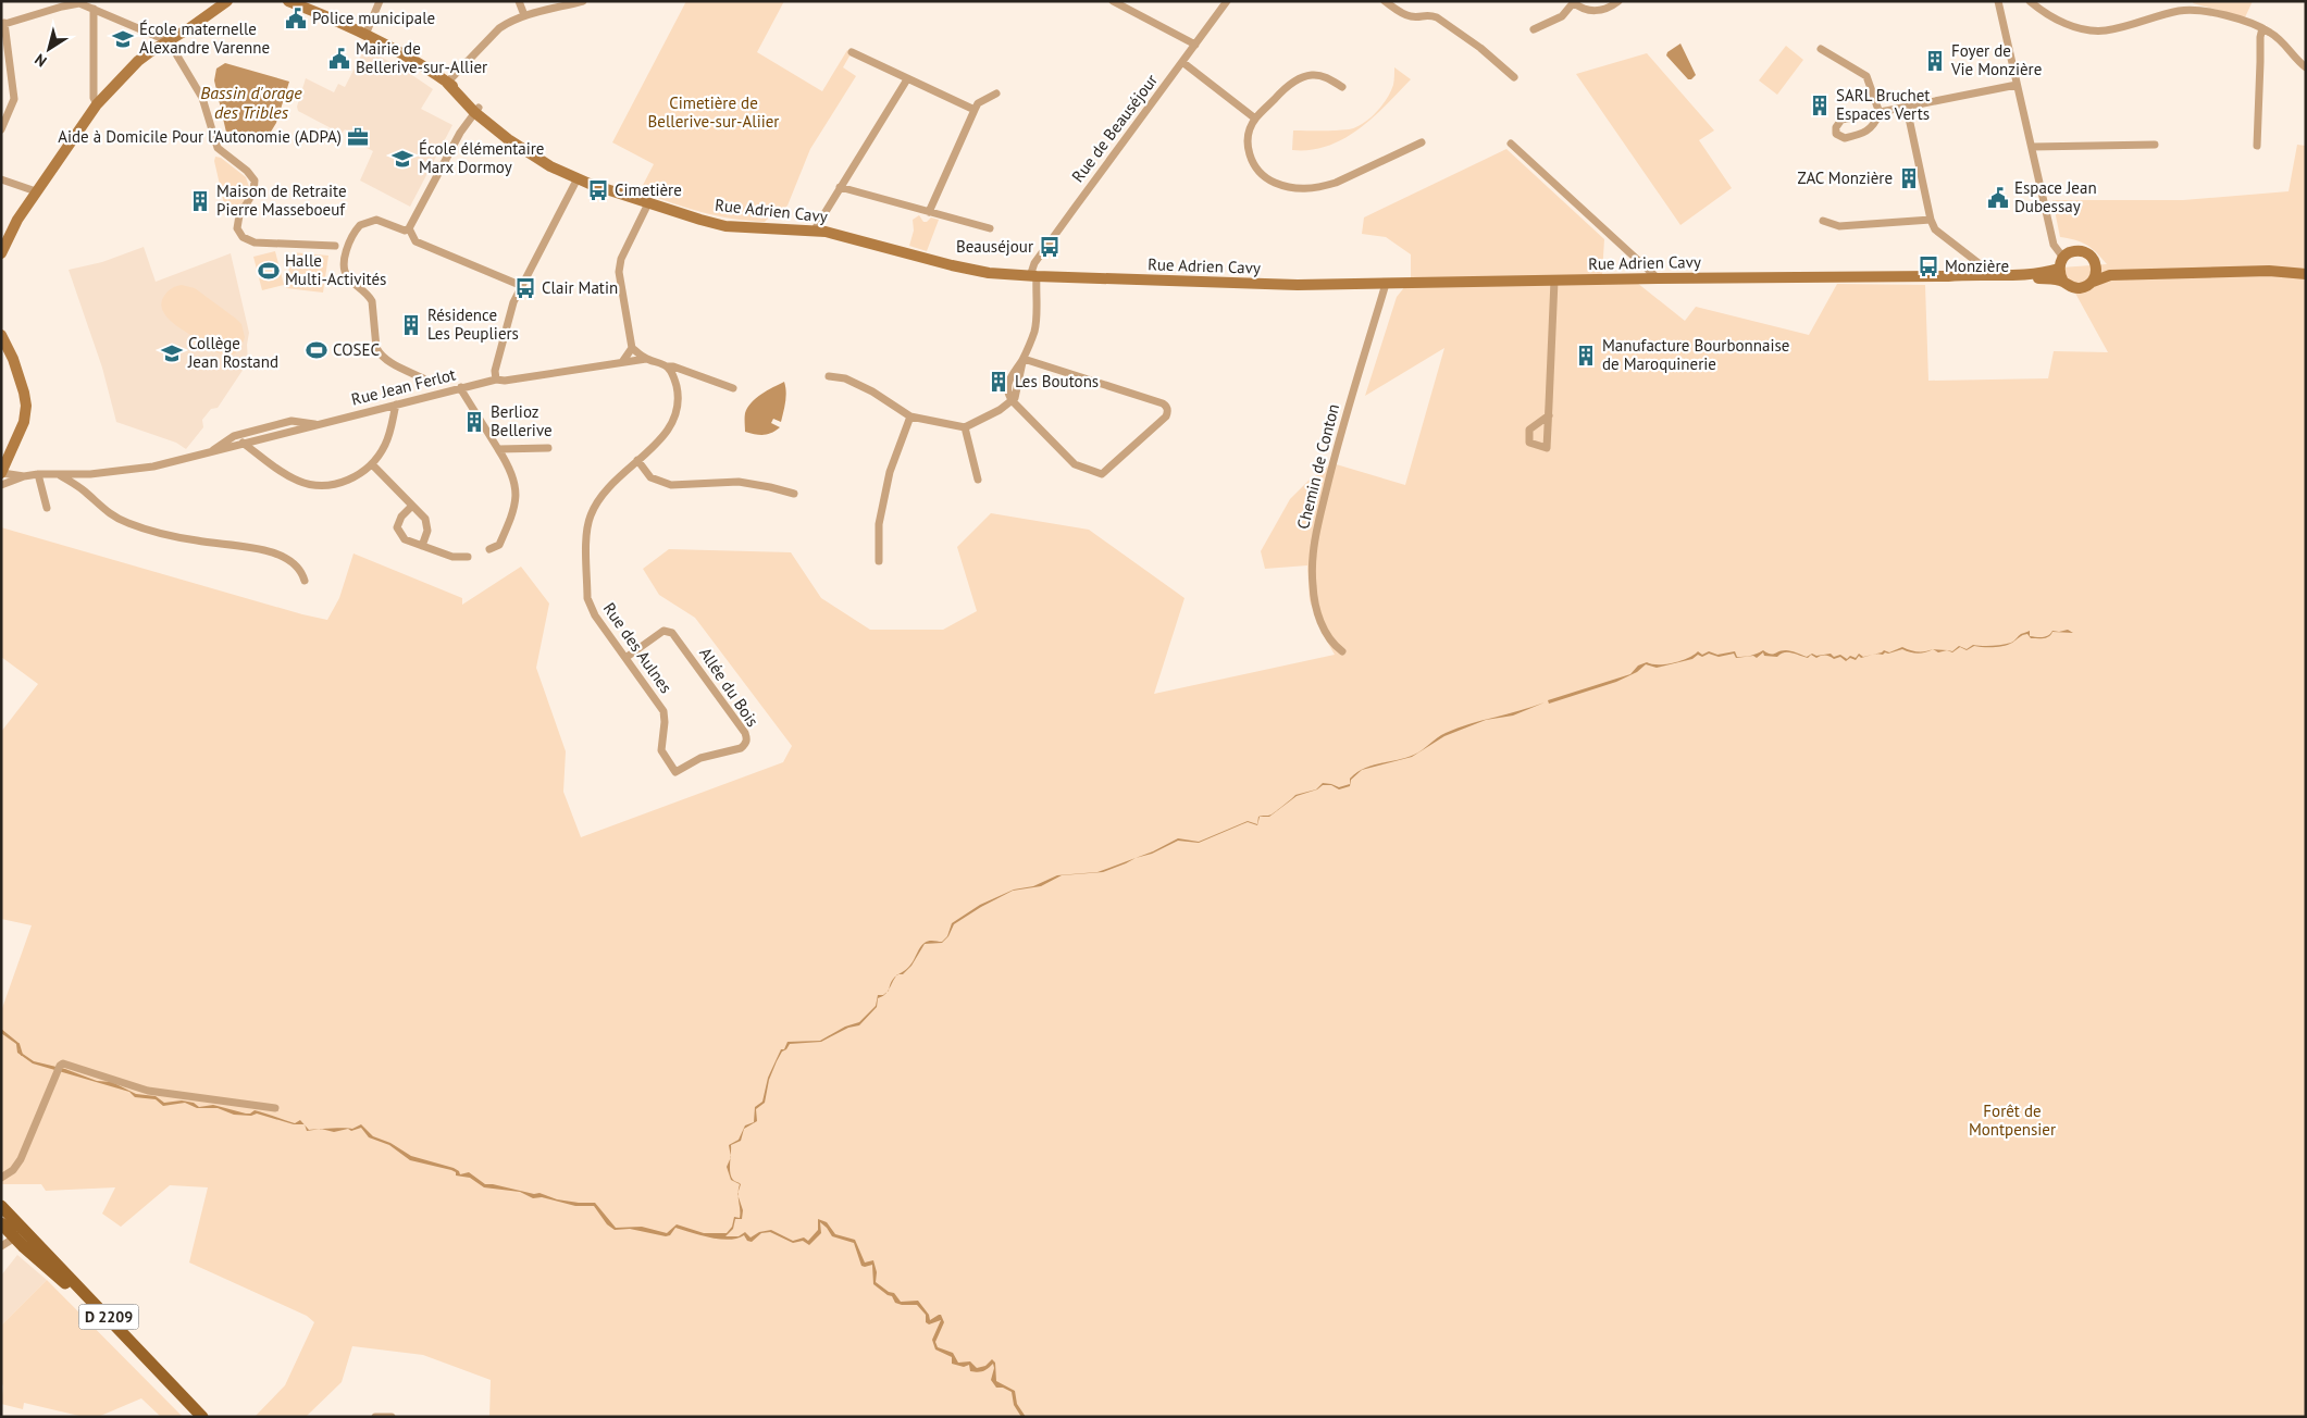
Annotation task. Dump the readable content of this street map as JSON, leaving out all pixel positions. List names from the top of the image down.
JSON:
{
  "streets": {
    "main road": ["Rue Adrien Cavy", "D 2209"],
    "street": [
      "Rue de Beauséjour",
      "Rue Jean Ferlot",
      "Chemin de Conton",
      "Rue des Aulnes",
      "Allée du Bois"
    ]
  },
  "crossings": [
    ["Rue de Beauséjour", "Rue Adrien Cavy"],
    ["Rue Adrien Cavy", "Chemin de Conton"],
    ["Rue des Aulnes", "Allée du Bois"]
  ],
  "water": ["Bassin d'orage des Tribles"],
  "parks": ["Cimetière de Bellerive-sur-Aliier", "Forêt de Montpensier"],
  "places": {
    "public building": ["Police municipale", "Mairie de Bellerive-sur-Allier", "Espace Jean Dubessay"],
    "school or university": ["École maternelle Alexandre Varenne", "École élémentaire Marx Dormoy", "Collège Jean Rostand"],
    "building": [
      "Foyer de Vie Monzière",
      "SARL Bruchet Espaces Verts",
      "ZAC Monzière",
      "Maison de Retraite Pierre Masseboeuf",
      "Résidence Les Peupliers",
      "Manufacture Bourbonnaise de Maroquinerie",
      "Les Boutons",
      "Berlioz Bellerive"
    ],
    "office": ["Aide à Domicile Pour l'Autonomie (ADPA)"],
    "bus stop": [
      "Cimetière",
      "Beauséjour",
      "Monzière",
      "Clair Matin"
    ],
    "sports": ["Halle Multi-Activités", "COSEC"]
  },
  "north": "bottom left"
}
